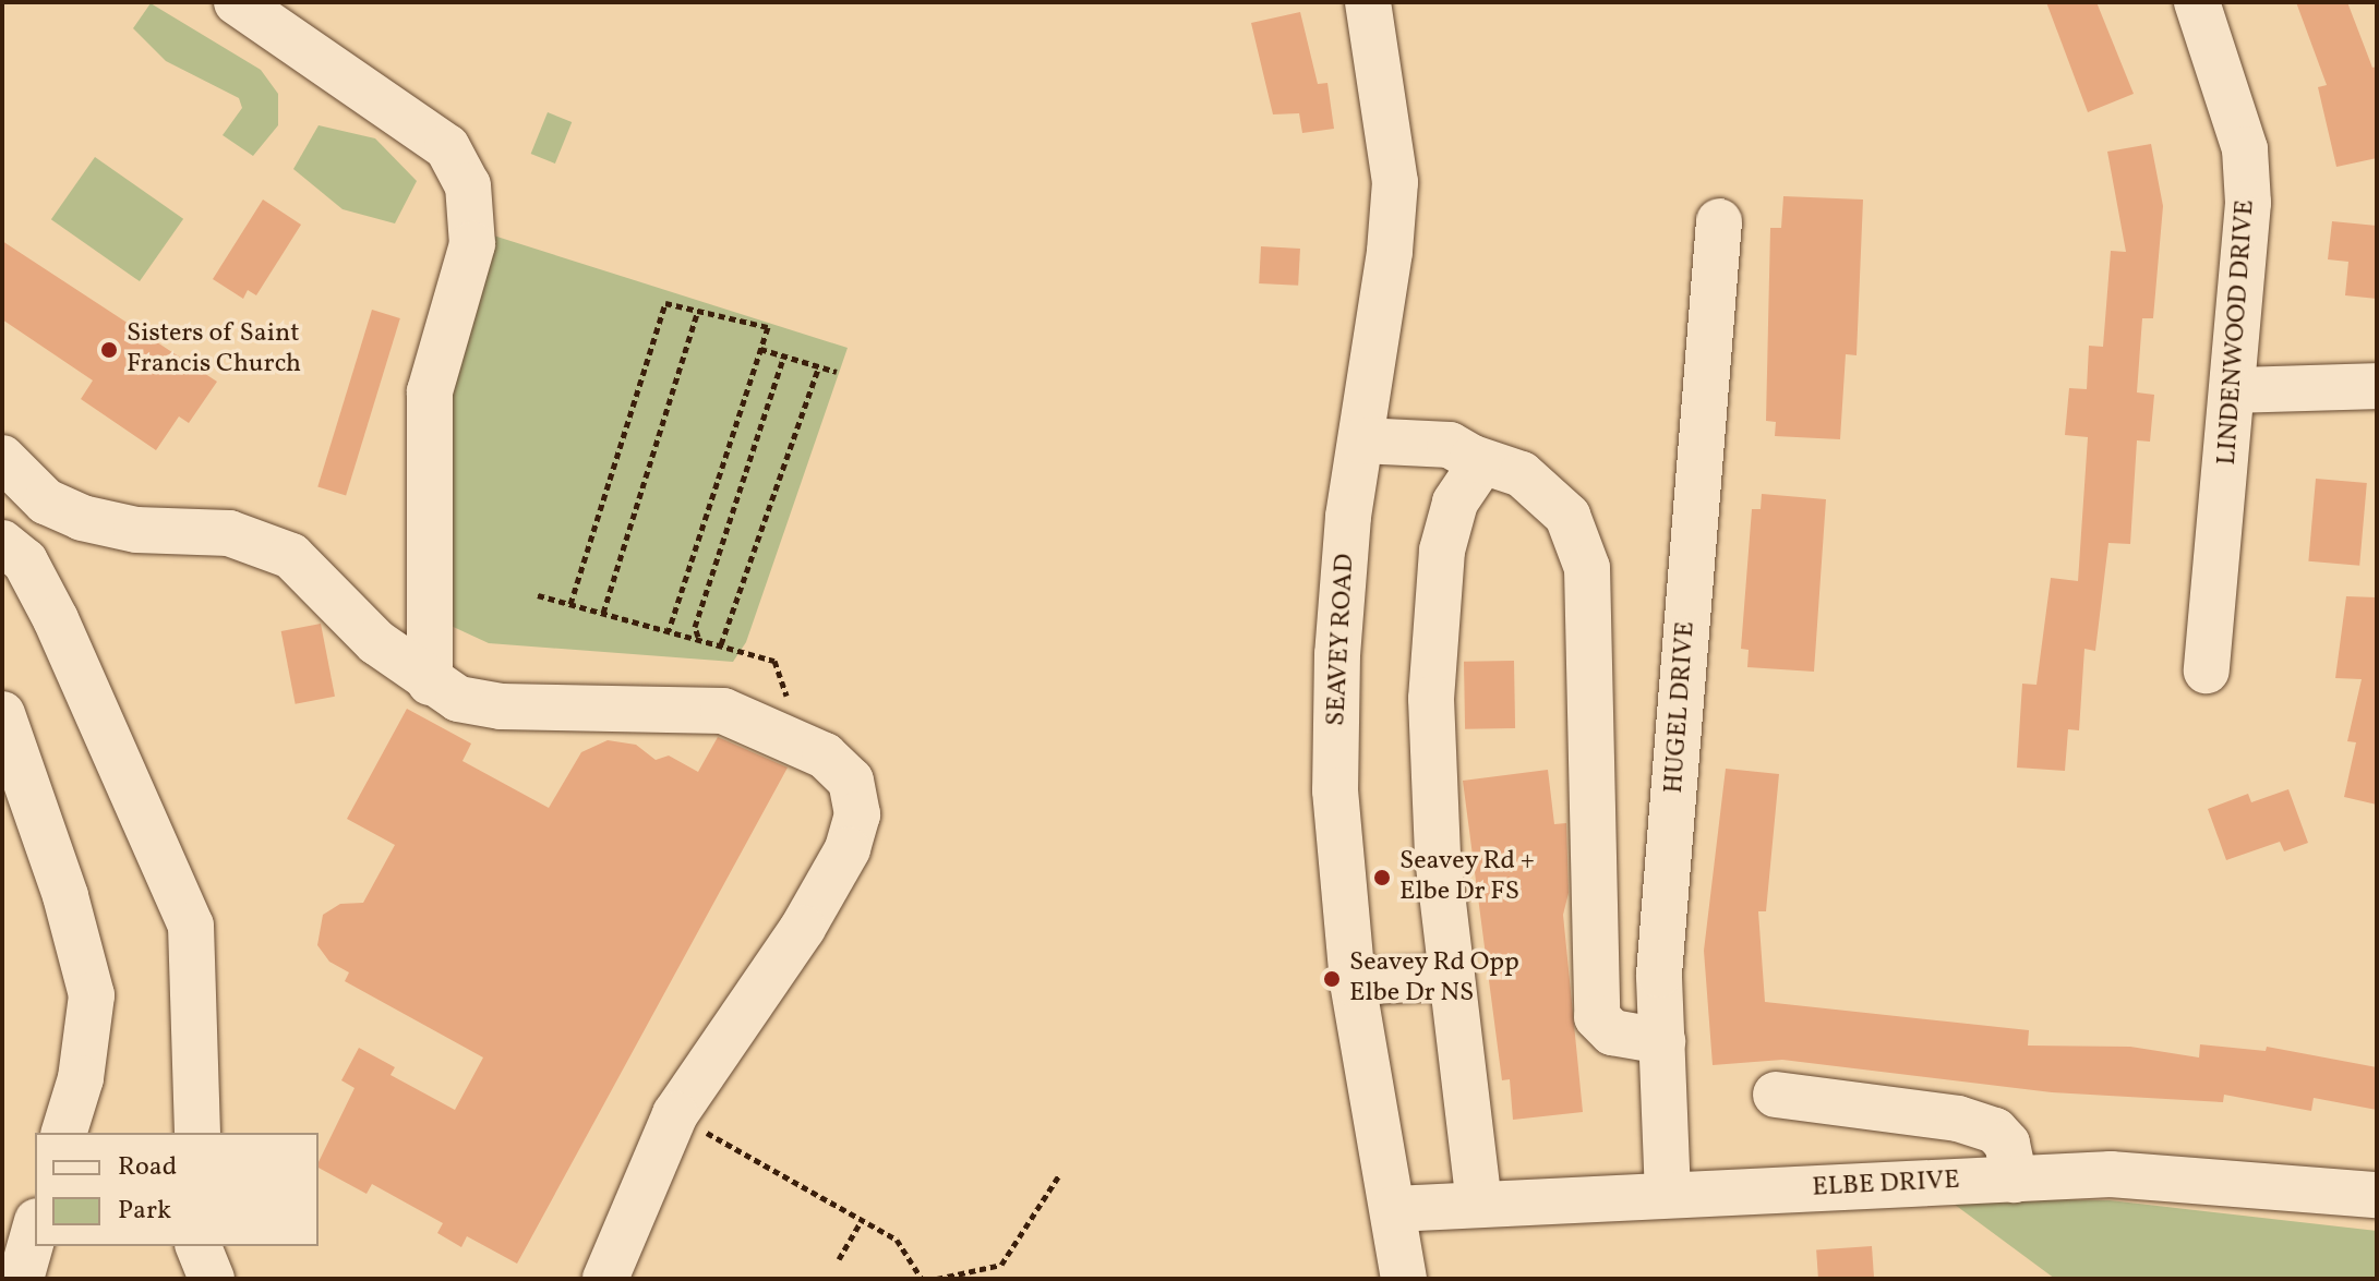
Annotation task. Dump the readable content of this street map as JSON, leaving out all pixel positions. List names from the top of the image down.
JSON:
{
  "streets": {
    "street": [
      "LINDENWOOD DRIVE",
      "SEAVEY ROAD",
      "HUGEL DRIVE",
      "ELBE DRIVE"
    ]
  },
  "crossings": [
    ["SEAVEY ROAD", "ELBE DRIVE"],
    ["HUGEL DRIVE", "ELBE DRIVE"]
  ],
  "places": ["Sisters of Saint Francis Church", "Seavey Rd + Elbe Dr FS", "Seavey Rd Opp Elbe Dr NS"],
  "legend": ["Road", "Park"]
}
